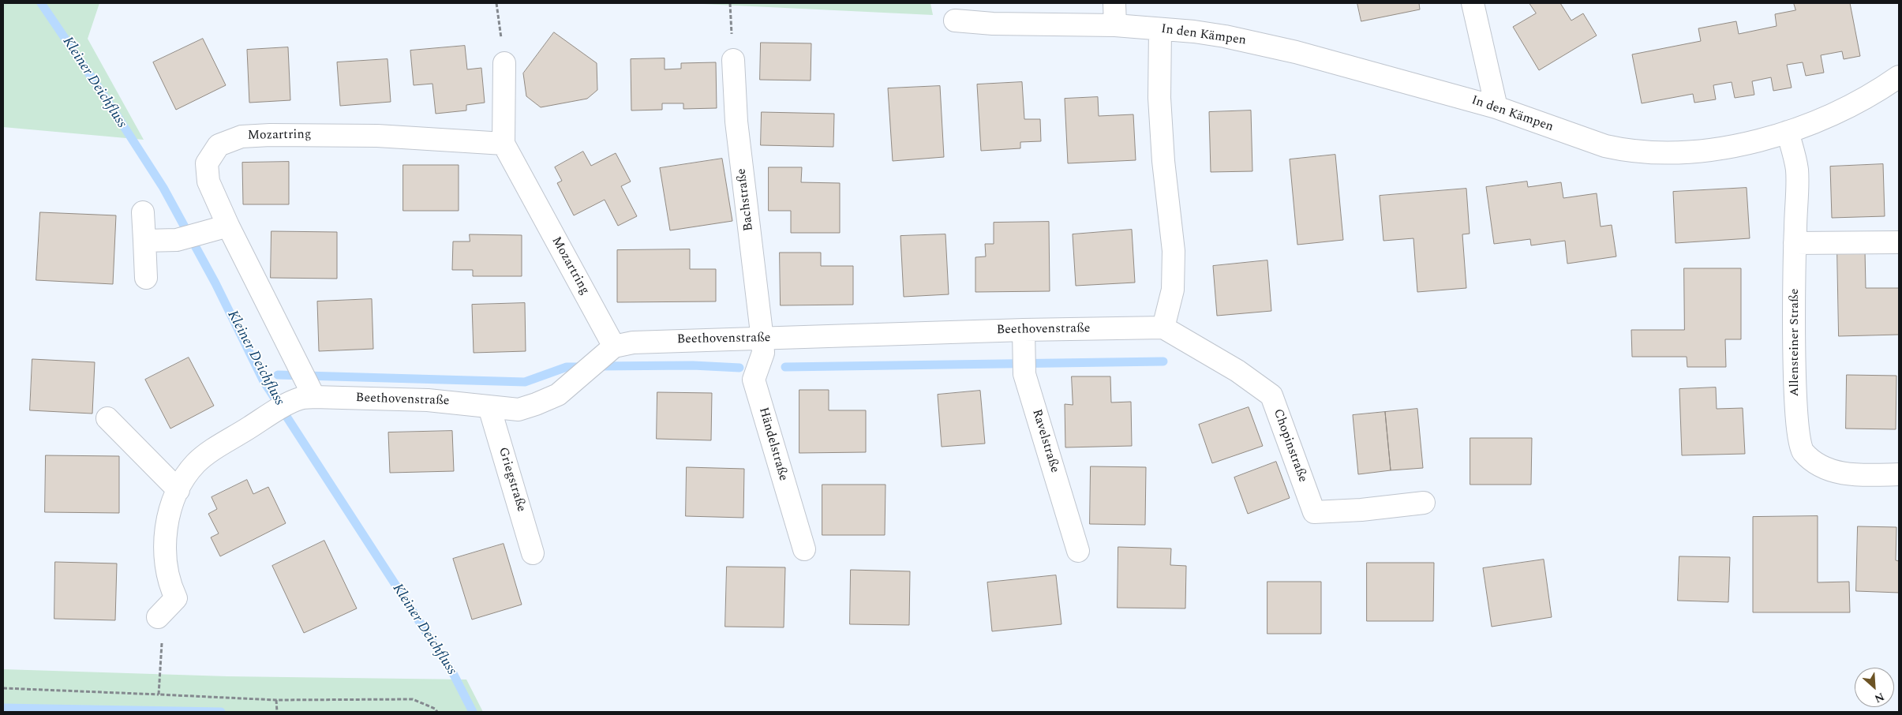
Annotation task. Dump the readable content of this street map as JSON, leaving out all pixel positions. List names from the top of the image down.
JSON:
{
  "streets": {
    "street": [
      "In den Kämpen",
      "Mozartring",
      "Bachstraße",
      "Beethovenstraße",
      "Allensteiner Straße",
      "Ravelstraße",
      "Händelstraße",
      "Chopinstraße",
      "Griegstraße"
    ]
  },
  "crossings": [
    ["In den Kämpen", "Allensteiner Straße"],
    ["Mozartring", "Beethovenstraße"],
    ["Bachstraße", "Beethovenstraße"],
    ["Bachstraße", "Händelstraße"],
    ["Beethovenstraße", "Ravelstraße"],
    ["Beethovenstraße", "Händelstraße"],
    ["Beethovenstraße", "Chopinstraße"],
    ["Beethovenstraße", "Griegstraße"]
  ],
  "water": ["Kleiner Deichfluss"],
  "north": "bottom right"
}
